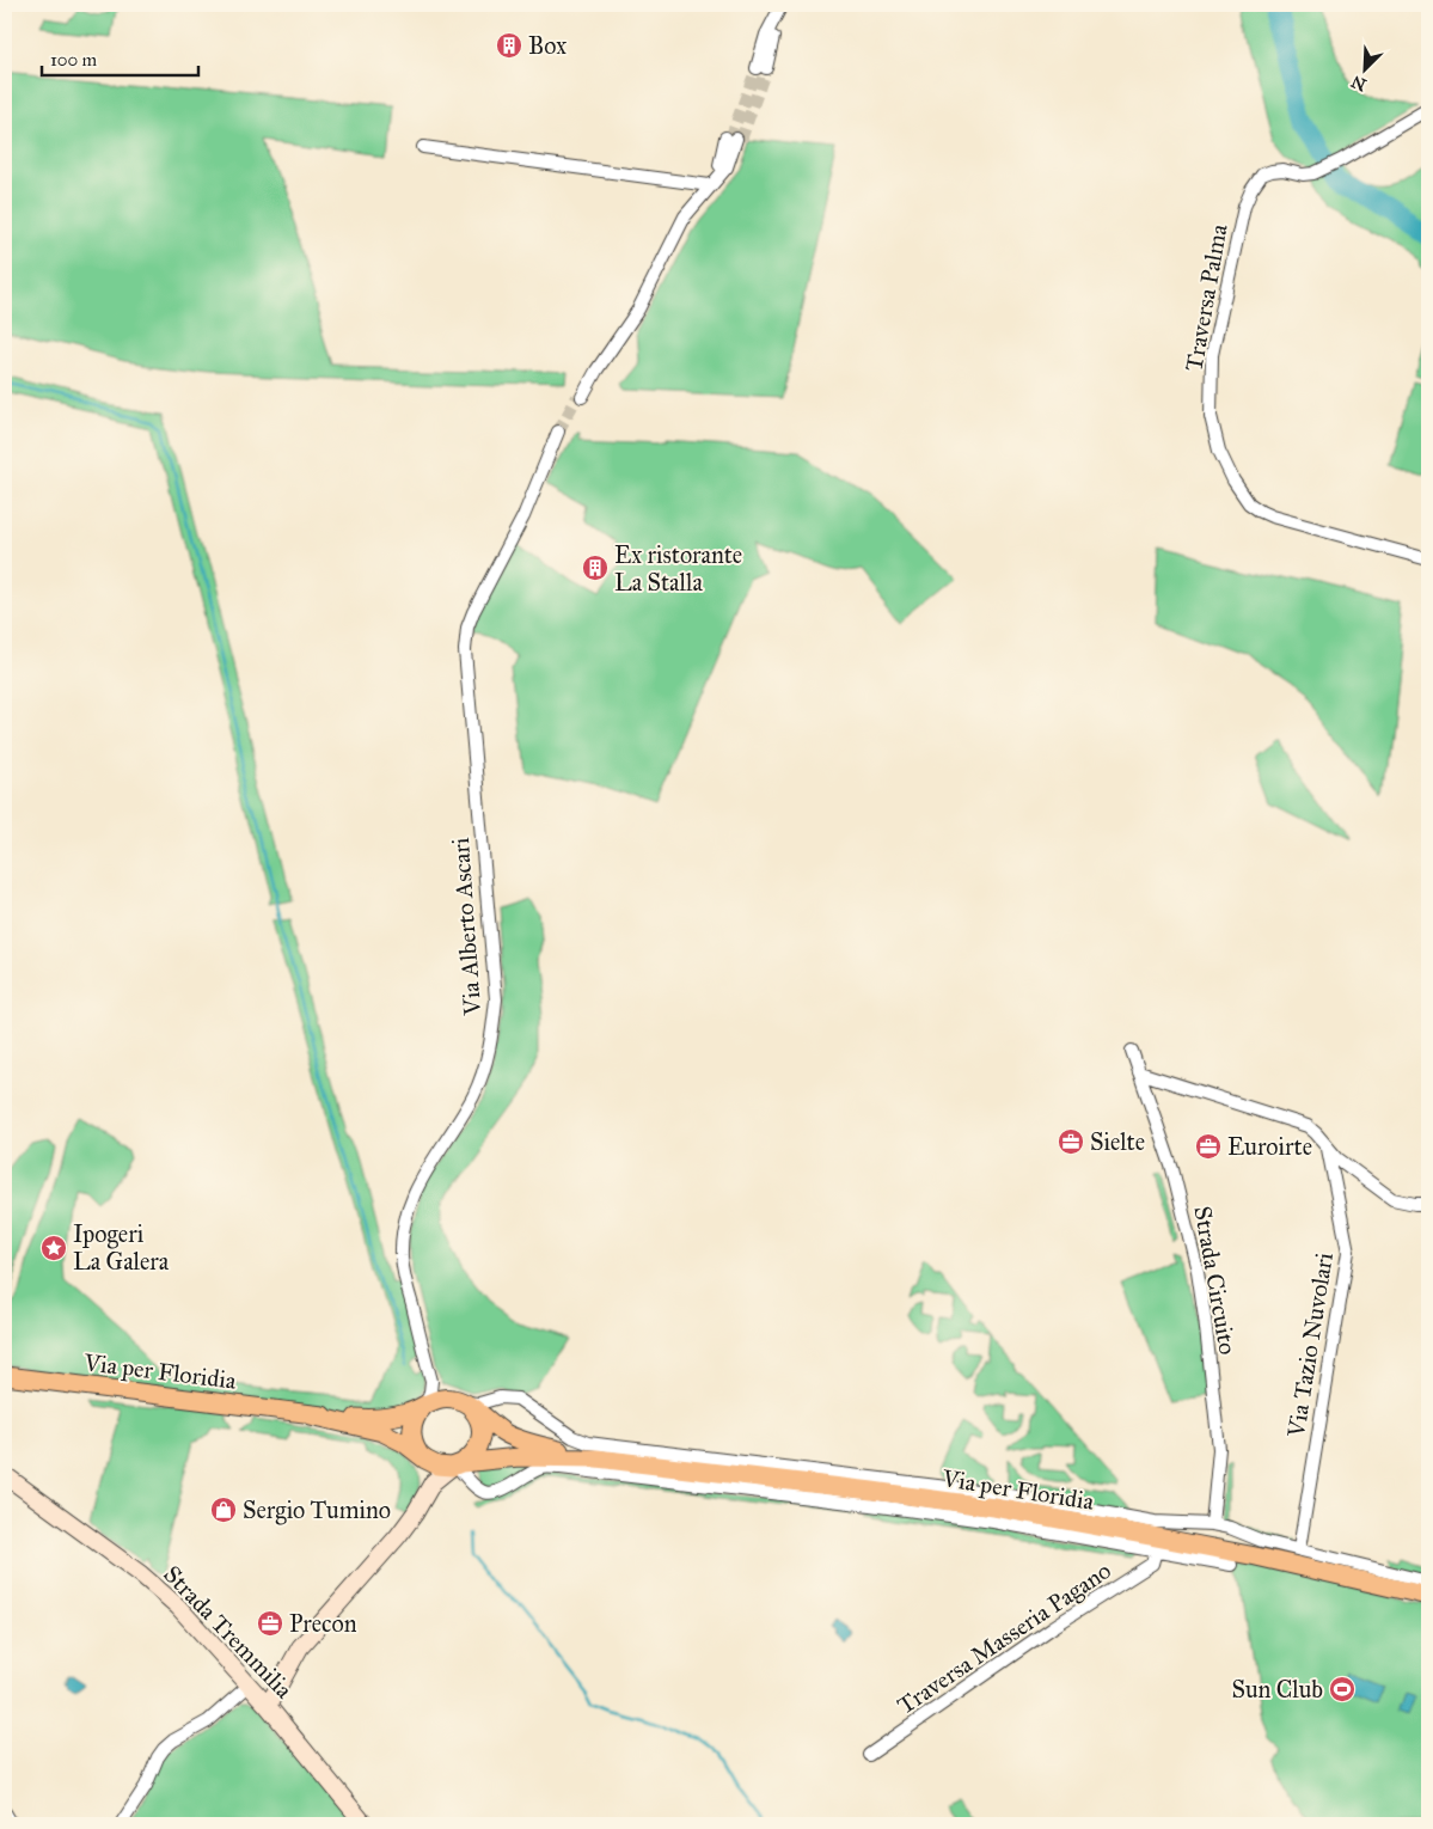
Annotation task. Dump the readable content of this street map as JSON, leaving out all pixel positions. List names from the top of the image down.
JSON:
{
  "streets": {
    "main road": ["Via per Floridia", "Strada Tremmilia"],
    "street": [
      "Traversa Palma",
      "Via Alberto Ascari",
      "Strada Circuito",
      "Via Tazio Nuvolari",
      "Traversa Masseria Pagano"
    ]
  },
  "places": {
    "building": ["Box", "Ex ristorante La Stalla"],
    "office": ["Sielte", "Euroirte", "Precon"],
    "place": ["Ipogeri La Galera"],
    "shop": ["Sergio Tumino"],
    "sports": ["Sun Club"]
  },
  "scale_bar": "100 m",
  "north": "bottom left"
}
